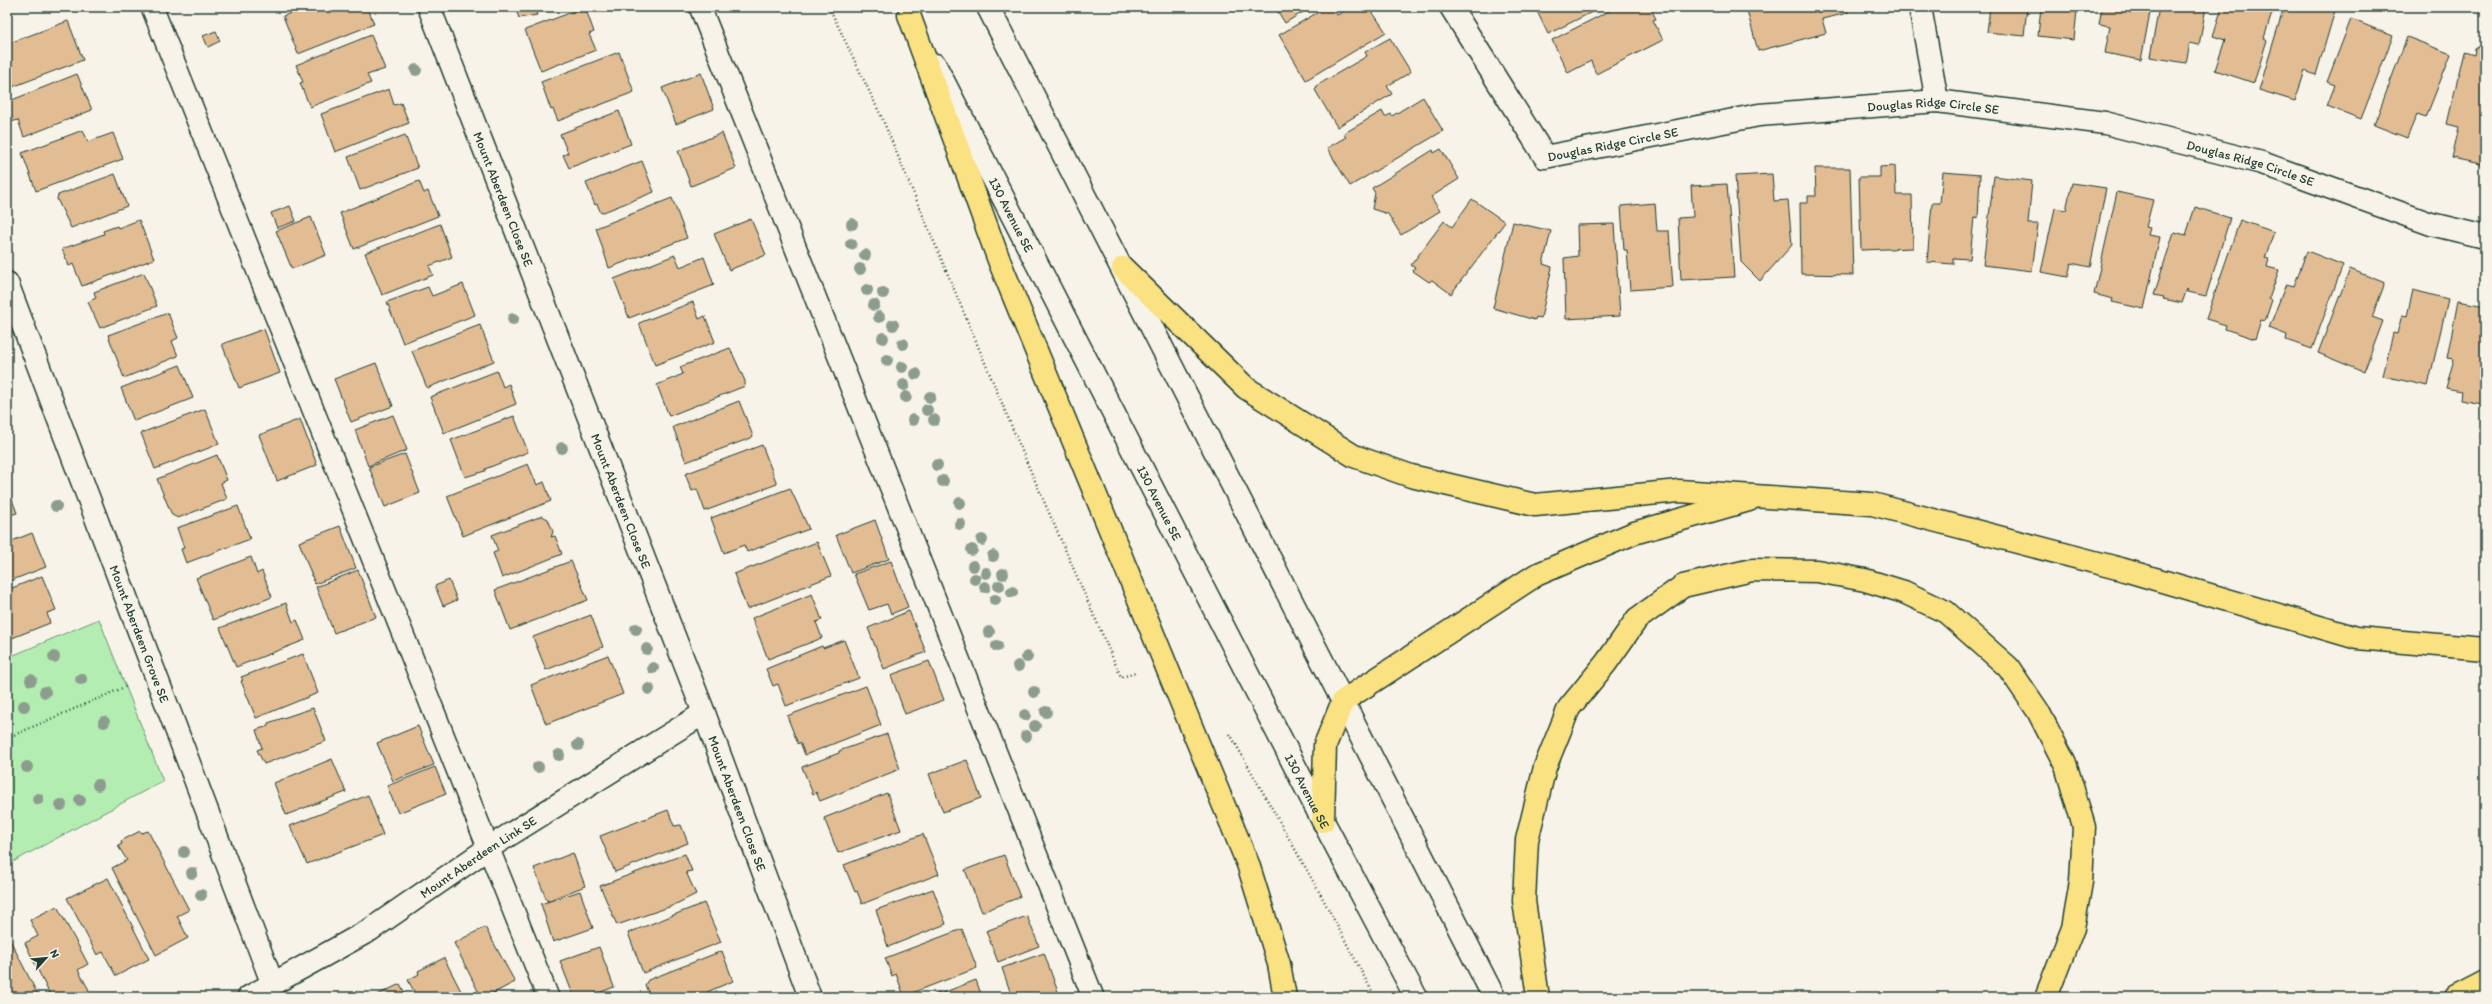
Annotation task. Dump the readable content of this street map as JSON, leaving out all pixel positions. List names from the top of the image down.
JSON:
{
  "streets": {
    "street": [
      "Douglas Ridge Circle SE",
      "Mount Aberdeen Close SE",
      "130 Avenue SE",
      "Mount Aberdeen Grove SE",
      "Mount Aberdeen Link SE"
    ]
  },
  "crossings": [
    ["Mount Aberdeen Close SE", "Mount Aberdeen Link SE"],
    ["Mount Aberdeen Grove SE", "Mount Aberdeen Link SE"]
  ],
  "north": "top right"
}
